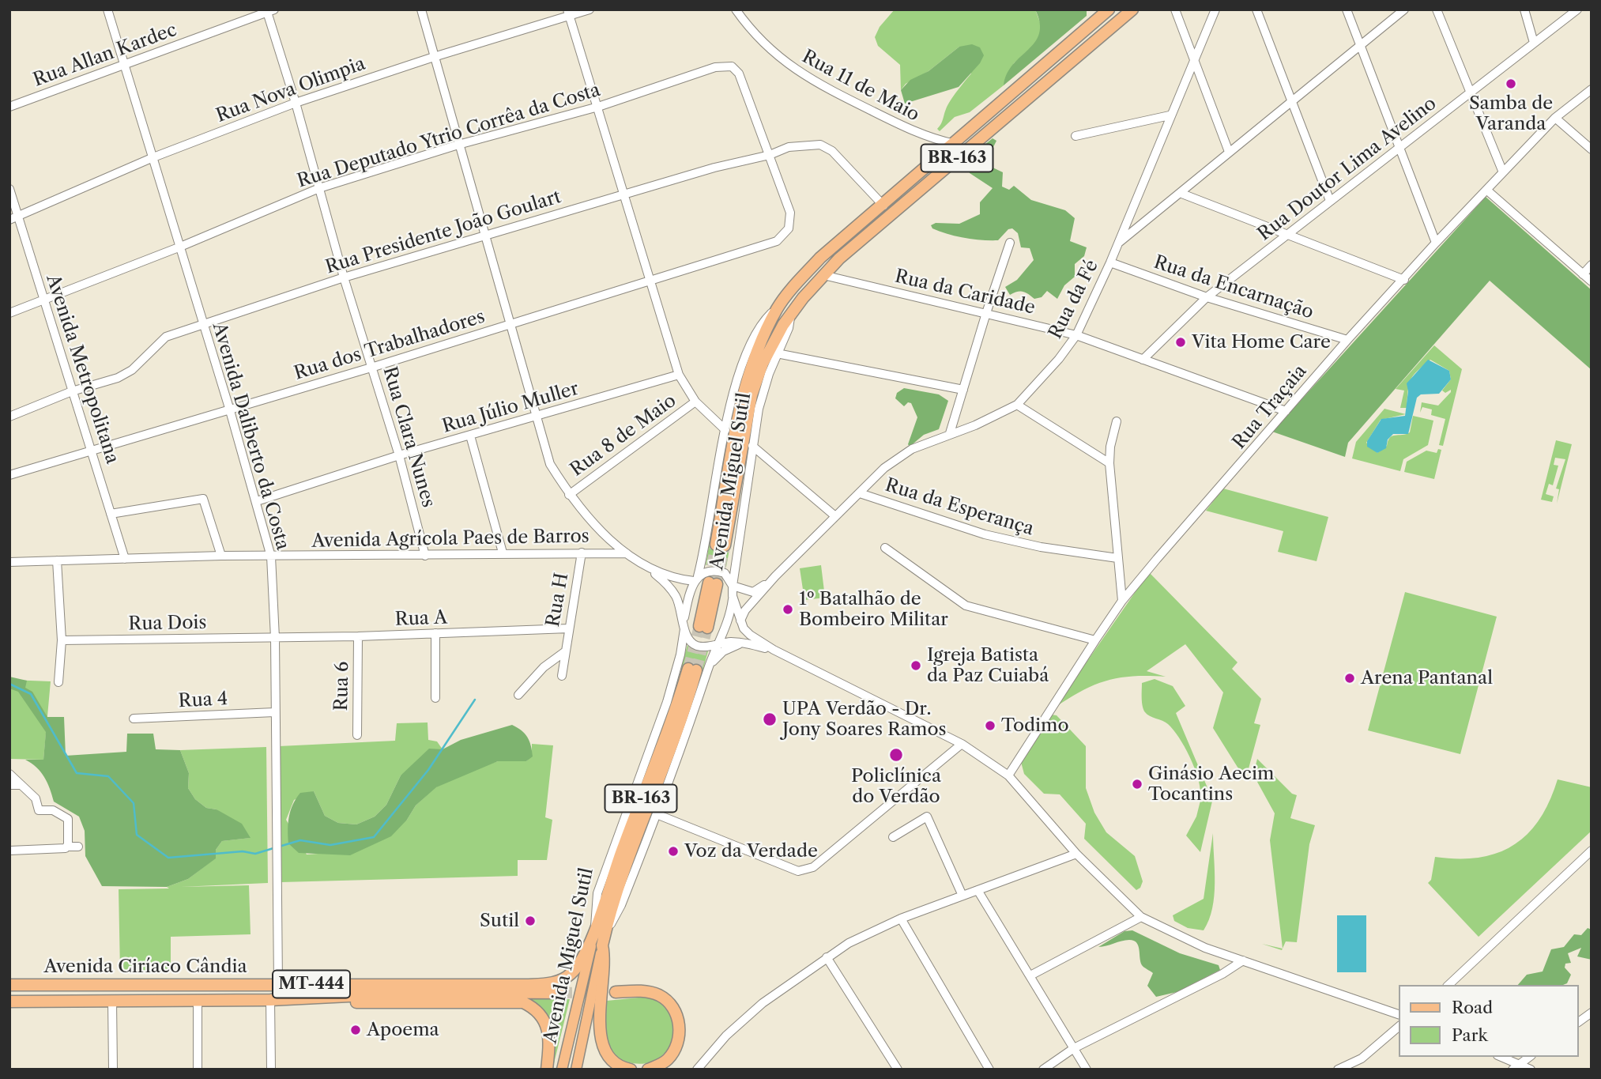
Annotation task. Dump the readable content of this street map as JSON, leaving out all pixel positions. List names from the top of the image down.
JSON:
{
  "streets": {
    "highway": [
      "BR-163",
      "Avenida Miguel Sutil",
      "Avenida Ciríaco Cândia",
      "MT-444"
    ],
    "street": [
      "Rua Allan Kardec",
      "Rua 11 de Maio",
      "Rua Nova Olimpia",
      "Rua Deputado Ytrio Corrêa da Costa",
      "Rua Doutor Lima Avelino",
      "Rua Presidente João Goulart",
      "Rua da Encarnação",
      "Rua da Caridade",
      "Rua da Fé",
      "Rua dos Trabalhadores",
      "Avenida Metropolitana",
      "Rua Traçaia",
      "Rua Júlio Muller",
      "Rua 8 de Maio",
      "Avenida Daliberto da Costa",
      "Rua Clara Nunes",
      "Rua da Esperança",
      "Avenida Agrícola Paes de Barros",
      "Rua H",
      "Rua A",
      "Rua Dois",
      "Rua 6",
      "Rua 4"
    ]
  },
  "crossings": [
    ["Rua Allan Kardec", "Avenida Daliberto da Costa"],
    ["Rua Allan Kardec", "Rua Clara Nunes"],
    ["Rua 11 de Maio", "Avenida Miguel Sutil"],
    ["Rua Nova Olimpia", "Avenida Metropolitana"],
    ["Rua Nova Olimpia", "Avenida Daliberto da Costa"],
    ["Rua Nova Olimpia", "Rua Clara Nunes"],
    ["Rua Deputado Ytrio Corrêa da Costa", "Rua Presidente João Goulart"],
    ["Rua Deputado Ytrio Corrêa da Costa", "Rua dos Trabalhadores"],
    ["Rua Deputado Ytrio Corrêa da Costa", "Avenida Metropolitana"],
    ["Rua Deputado Ytrio Corrêa da Costa", "Avenida Daliberto da Costa"],
    ["Rua Deputado Ytrio Corrêa da Costa", "Rua Clara Nunes"],
    ["BR-163", "Avenida Miguel Sutil"],
    ["BR-163", "Avenida Ciríaco Cândia"],
    ["Rua Doutor Lima Avelino", "Rua da Encarnação"],
    ["Rua Doutor Lima Avelino", "Rua da Caridade"],
    ["Rua Presidente João Goulart", "Rua dos Trabalhadores"],
    ["Rua Presidente João Goulart", "Avenida Metropolitana"],
    ["Rua Presidente João Goulart", "Avenida Daliberto da Costa"],
    ["Rua Presidente João Goulart", "Rua Clara Nunes"],
    ["Rua Presidente João Goulart", "Avenida Miguel Sutil"],
    ["Rua da Encarnação", "Rua da Fé"],
    ["Rua da Encarnação", "Rua Traçaia"],
    ["Rua da Caridade", "Rua da Fé"],
    ["Rua da Caridade", "Rua Traçaia"],
    ["Rua da Caridade", "Avenida Miguel Sutil"],
    ["Rua da Fé", "Avenida Miguel Sutil"],
    ["Rua da Fé", "Rua da Esperança"],
    ["Rua dos Trabalhadores", "Avenida Metropolitana"],
    ["Rua dos Trabalhadores", "Avenida Daliberto da Costa"],
    ["Rua dos Trabalhadores", "Rua Clara Nunes"],
    ["Avenida Metropolitana", "Avenida Agrícola Paes de Barros"],
    ["Rua Júlio Muller", "Avenida Daliberto da Costa"],
    ["Rua Júlio Muller", "Rua Clara Nunes"],
    ["Avenida Daliberto da Costa", "Avenida Agrícola Paes de Barros"],
    ["Avenida Daliberto da Costa", "Rua A"],
    ["Avenida Daliberto da Costa", "Rua Dois"],
    ["Avenida Daliberto da Costa", "Rua 4"],
    ["Avenida Daliberto da Costa", "Avenida Ciríaco Cândia"],
    ["Rua Clara Nunes", "Avenida Agrícola Paes de Barros"],
    ["Avenida Miguel Sutil", "Avenida Ciríaco Cândia"],
    ["Avenida Agrícola Paes de Barros", "Rua H"],
    ["Rua H", "Rua A"],
    ["Rua A", "Rua Dois"],
    ["Rua A", "Rua 6"],
    ["Avenida Ciríaco Cândia", "MT-444"]
  ],
  "places": [
    "Samba de Varanda",
    "Vita Home Care",
    "1º Batalhão de Bombeiro Militar",
    "Igreja Batista da Paz Cuiabá",
    "Arena Pantanal",
    "UPA Verdão - Dr. Jony Soares Ramos",
    "Todimo",
    "Policlínica do Verdão",
    "Ginásio Aecim Tocantins",
    "Voz da Verdade",
    "Sutil",
    "Apoema"
  ],
  "legend": ["Road", "Park"]
}
